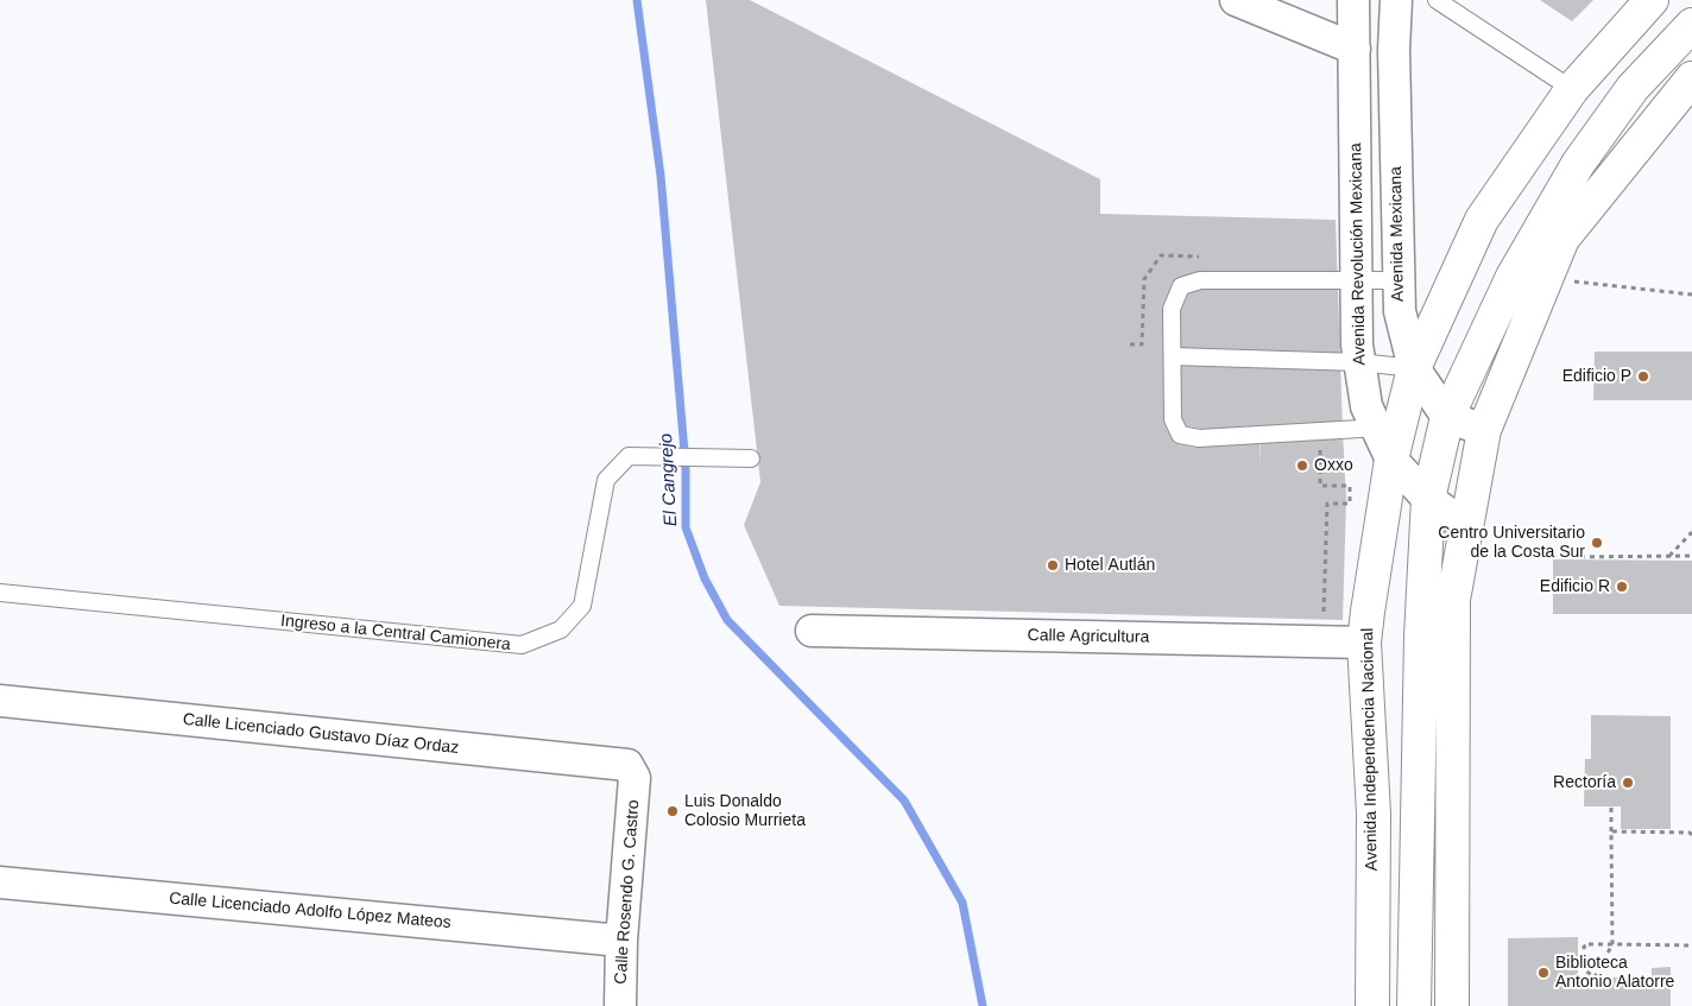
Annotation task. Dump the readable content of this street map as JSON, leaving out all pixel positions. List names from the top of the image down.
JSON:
{
  "streets": {
    "street": [
      "Avenida Mexicana",
      "Avenida Revolución Mexicana",
      "Calle Agricultura",
      "Calle Licenciado Gustavo Díaz Ordaz",
      "Avenida Independencia Nacional",
      "Calle Rosendo G. Castro",
      "Calle Licenciado Adolfo López Mateos"
    ],
    "lane": ["Ingreso a la Central Camionera"]
  },
  "crossings": [
    ["Avenida Mexicana", "Avenida Independencia Nacional"],
    ["Avenida Revolución Mexicana", "Avenida Independencia Nacional"],
    ["Calle Agricultura", "Avenida Independencia Nacional"],
    ["Calle Licenciado Gustavo Díaz Ordaz", "Calle Rosendo G. Castro"],
    ["Calle Rosendo G. Castro", "Calle Licenciado Adolfo López Mateos"]
  ],
  "water": ["El Cangrejo"],
  "places": [
    "Edificio P",
    "Oxxo",
    "Centro Universitario de la Costa Sur",
    "Hotel Autlán",
    "Edificio R",
    "Rectoría",
    "Luis Donaldo Colosio Murrieta",
    "Biblioteca Antonio Alatorre"
  ]
}
